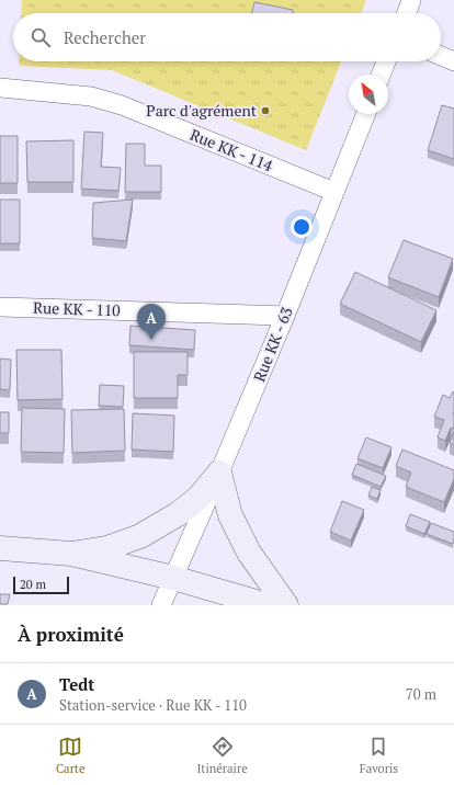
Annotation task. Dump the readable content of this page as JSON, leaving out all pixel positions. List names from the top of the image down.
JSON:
{
  "streets": {
    "street": ["Rue KK - 114", "Rue KK - 110", "Rue KK - 63"]
  },
  "crossings": [
    ["Rue KK - 114", "Rue KK - 63"],
    ["Rue KK - 110", "Rue KK - 63"]
  ],
  "places": ["Parc d'agrément"],
  "scale_bar": "20 m",
  "north": "top left",
  "page": {
    "search": "Rechercher",
    "pins": "A",
    "scale": "20 m",
    "heading": "À proximité",
    "list": [
      {
        "mark": "A",
        "name": "Tedt",
        "note": "Station-service · Rue KK - 110",
        "value": "70 m"
      }
    ],
    "nav": ["Carte", "Itinéraire", "Favoris"]
  }
}
